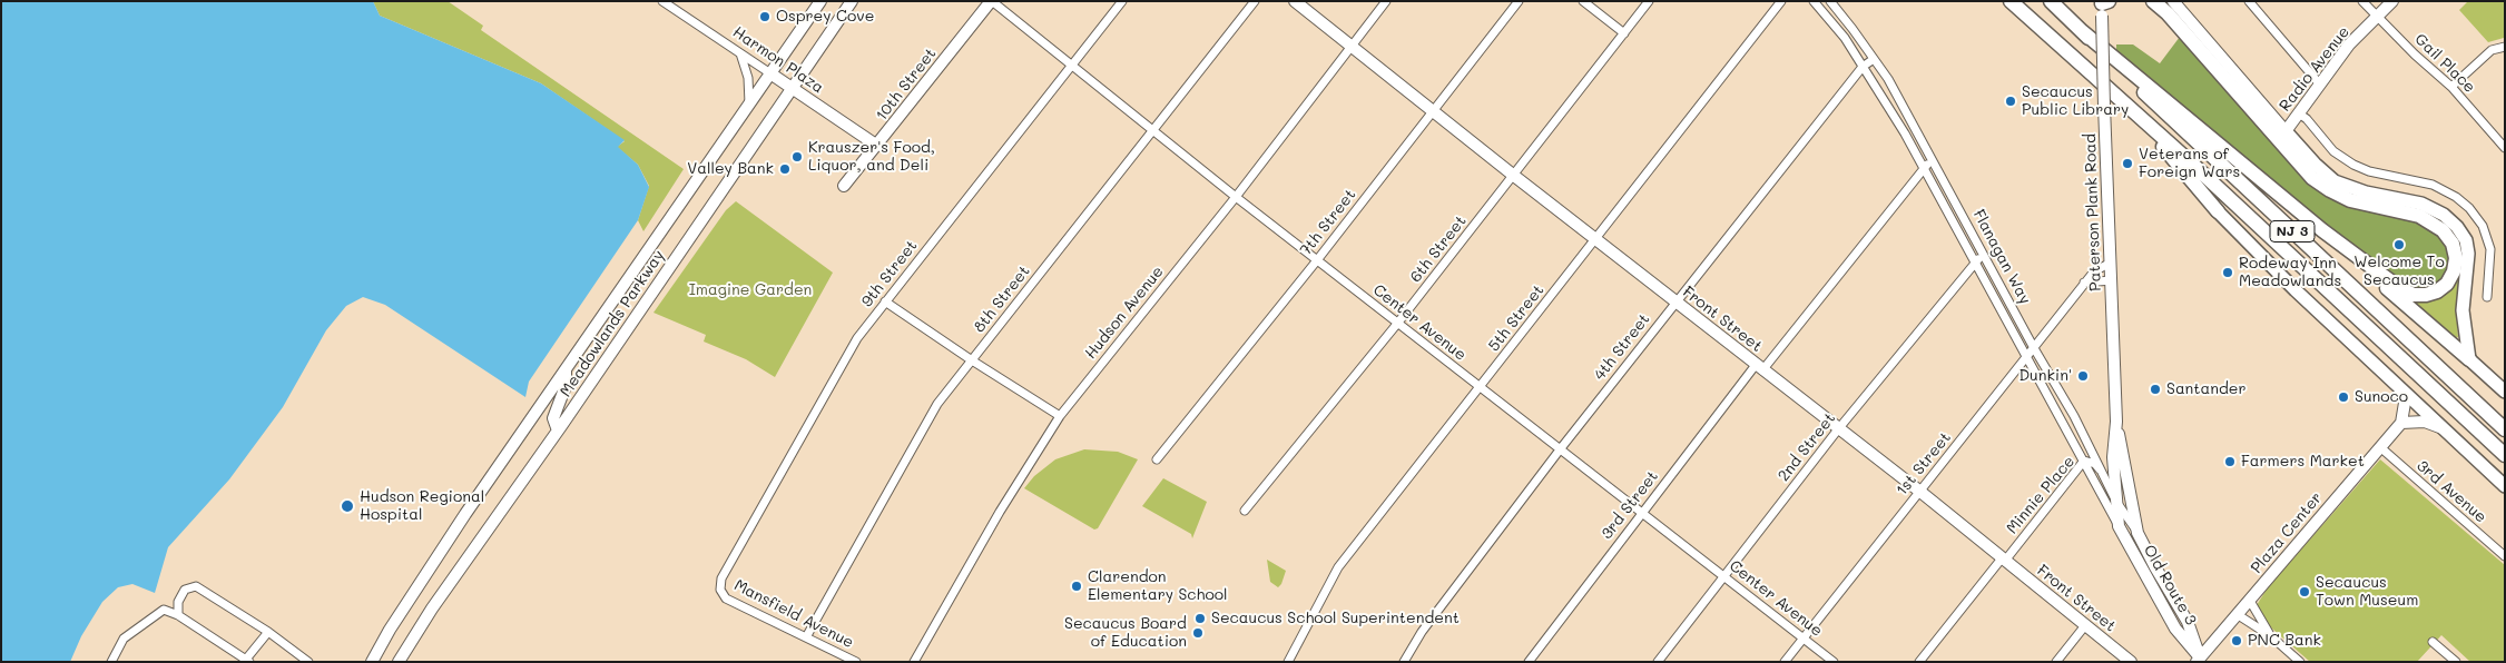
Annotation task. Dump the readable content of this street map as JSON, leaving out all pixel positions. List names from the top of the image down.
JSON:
{
  "streets": {
    "highway": ["NJ 3"],
    "main road": [
      "Harmon Plaza",
      "Radio Avenue",
      "10th Street",
      "Paterson Plank Road",
      "Front Street",
      "Meadowlands Parkway",
      "Plaza Center",
      "Old Route 3"
    ],
    "street": [
      "Gail Place",
      "7th Street",
      "6th Street",
      "Flanagan Way",
      "9th Street",
      "8th Street",
      "Hudson Avenue",
      "5th Street",
      "Center Avenue",
      "4th Street",
      "2nd Street",
      "1st Street",
      "3rd Avenue",
      "Minnie Place",
      "3rd Street",
      "Mansfield Avenue"
    ]
  },
  "crossings": [
    ["Harmon Plaza", "10th Street"],
    ["Harmon Plaza", "Meadowlands Parkway"],
    ["Gail Place", "Radio Avenue"],
    ["10th Street", "Center Avenue"],
    ["Paterson Plank Road", "Flanagan Way"],
    ["Paterson Plank Road", "1st Street"],
    ["Paterson Plank Road", "Plaza Center"],
    ["Paterson Plank Road", "Old Route 3"],
    ["7th Street", "Front Street"],
    ["7th Street", "Center Avenue"],
    ["6th Street", "Front Street"],
    ["6th Street", "Center Avenue"],
    ["Flanagan Way", "4th Street"],
    ["Flanagan Way", "2nd Street"],
    ["Flanagan Way", "1st Street"],
    ["Flanagan Way", "Minnie Place"],
    ["Flanagan Way", "3rd Street"],
    ["Flanagan Way", "Old Route 3"],
    ["9th Street", "Center Avenue"],
    ["9th Street", "Mansfield Avenue"],
    ["8th Street", "Center Avenue"],
    ["8th Street", "Mansfield Avenue"],
    ["Hudson Avenue", "Front Street"],
    ["Hudson Avenue", "Center Avenue"],
    ["5th Street", "Front Street"],
    ["5th Street", "Center Avenue"],
    ["Front Street", "4th Street"],
    ["Front Street", "2nd Street"],
    ["Front Street", "1st Street"],
    ["Front Street", "Minnie Place"],
    ["Front Street", "3rd Street"],
    ["Center Avenue", "4th Street"],
    ["Center Avenue", "2nd Street"],
    ["Center Avenue", "1st Street"],
    ["Center Avenue", "3rd Street"],
    ["3rd Avenue", "Plaza Center"],
    ["Plaza Center", "Old Route 3"]
  ],
  "parks": ["Imagine Garden"],
  "places": [
    "Osprey Cove",
    "Secaucus Public Library",
    "Krauszer's Food, Liquor, and Deli",
    "Veterans of Foreign Wars",
    "Valley Bank",
    "Welcome To Secaucus",
    "Rodeway Inn Meadowlands",
    "Dunkin'",
    "Santander",
    "Sunoco",
    "Farmers Market",
    "Hudson Regional Hospital",
    "Clarendon Elementary School",
    "Secaucus Town Museum",
    "Secaucus School Superintendent",
    "Secaucus Board of Education",
    "PNC Bank"
  ]
}
